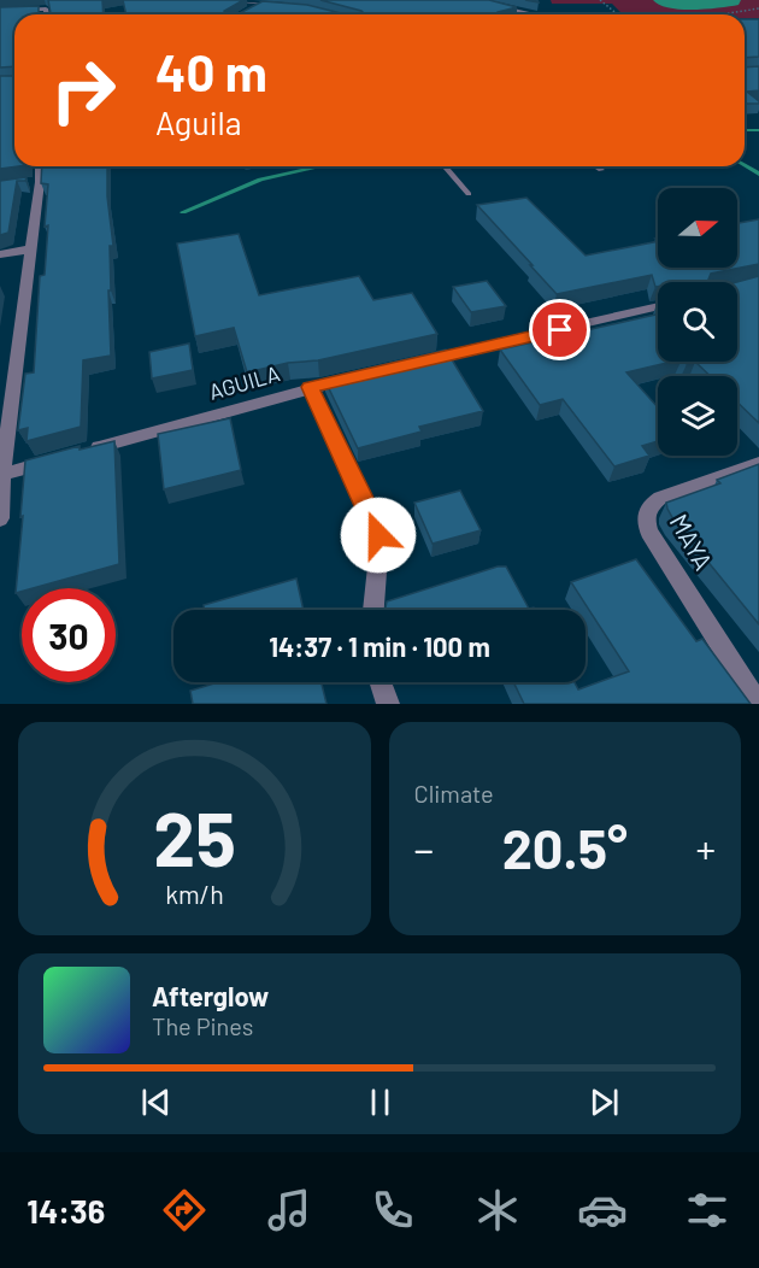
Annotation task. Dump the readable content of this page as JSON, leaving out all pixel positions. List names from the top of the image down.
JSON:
{
  "streets": {
    "street": ["AGUILA", "MAYA"]
  },
  "north": "right",
  "page": {
    "turn": ["40 m", "Aguila"],
    "limit": "30",
    "trip": "14:37 · 1 min · 100 m",
    "tile": "Climate",
    "heat": ["−", "20.5°", "+"],
    "song": ["Afterglow", "The Pines"],
    "tabs": "14:36",
    "gauge": ["25", "km/h"]
  }
}
